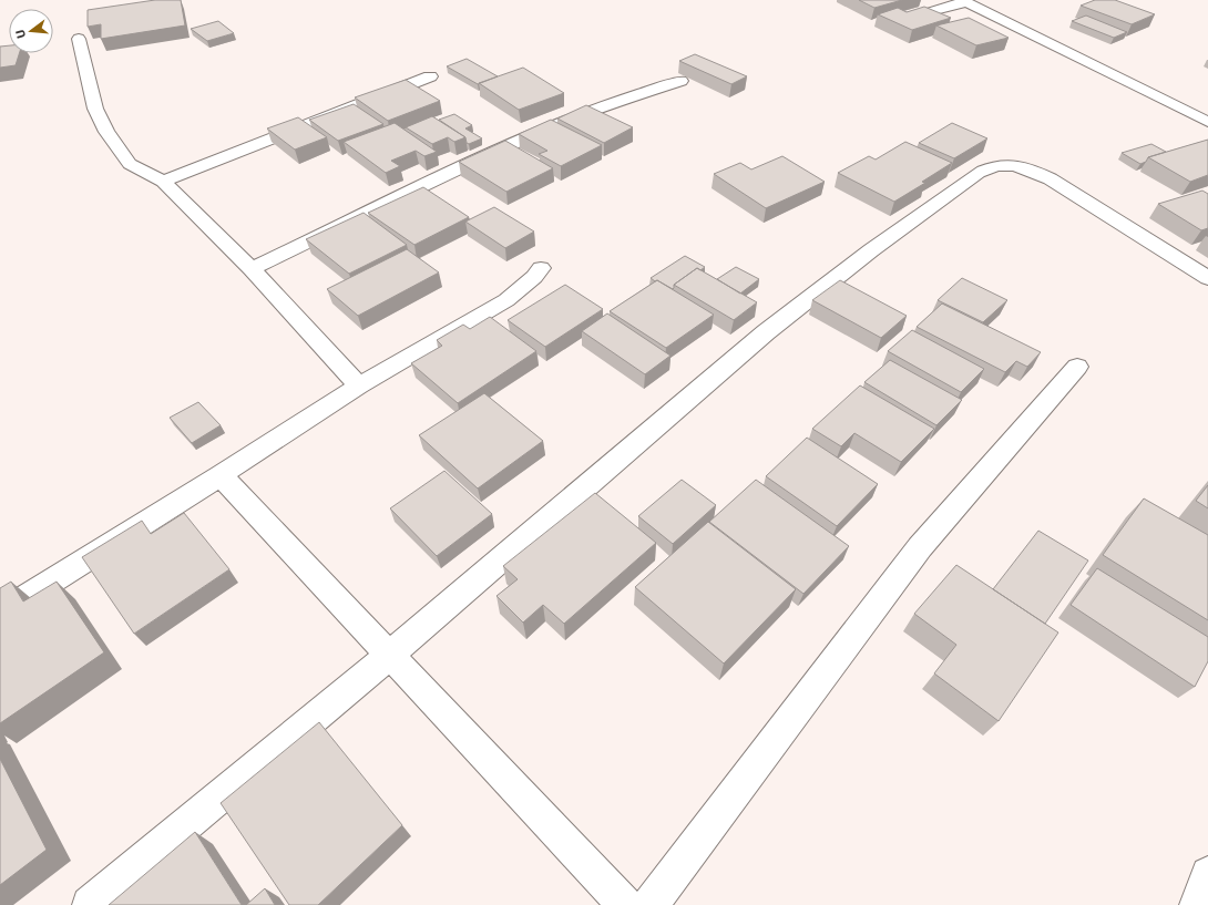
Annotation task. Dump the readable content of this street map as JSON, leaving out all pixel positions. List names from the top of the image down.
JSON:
{
  "north": "left"
}
